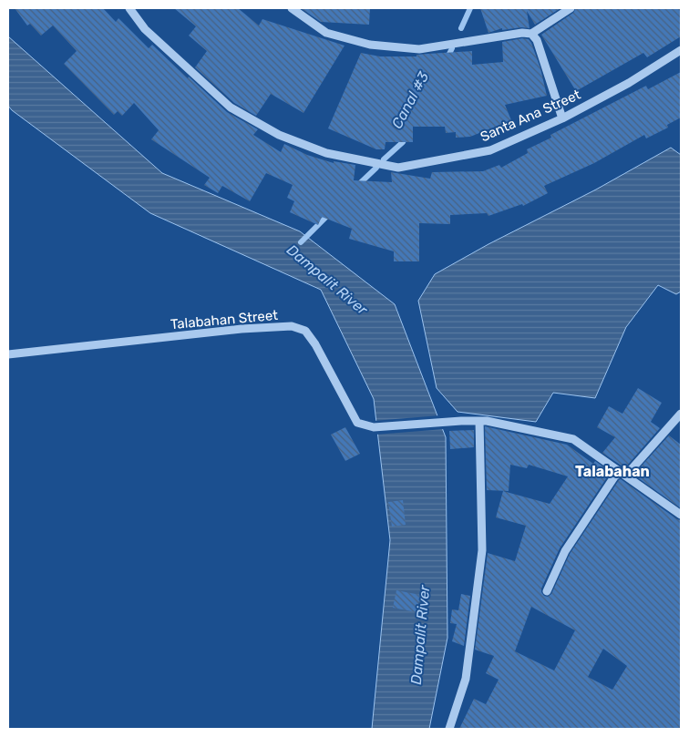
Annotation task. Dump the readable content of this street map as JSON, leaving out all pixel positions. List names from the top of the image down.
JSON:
{
  "streets": {
    "street": ["Santa Ana Street", "Talabahan Street"]
  },
  "districts": ["Talabahan"],
  "water": ["Canal #3", "Dampalit River"]
}
